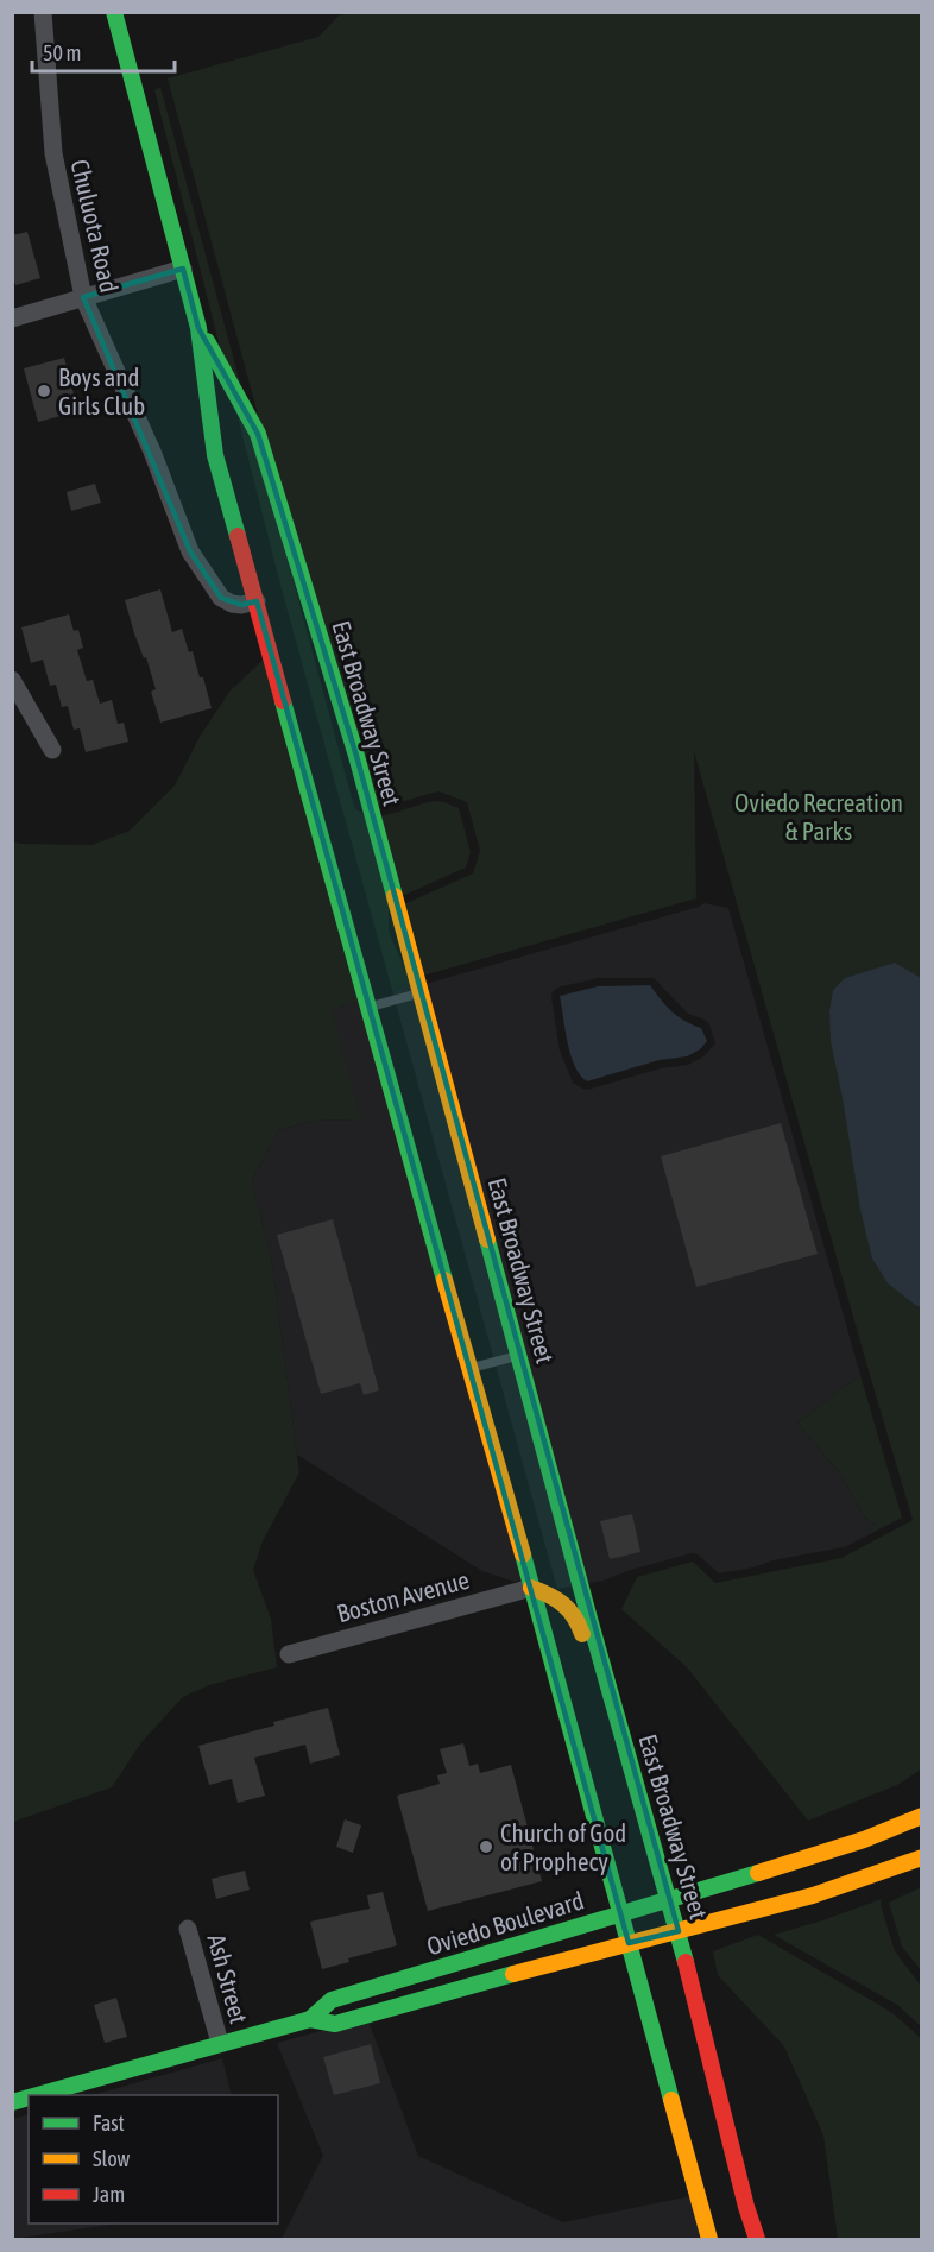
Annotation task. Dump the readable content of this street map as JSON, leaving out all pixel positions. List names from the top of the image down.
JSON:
{
  "streets": {
    "main road": ["East Broadway Street", "Oviedo Boulevard"],
    "street": ["Chuluota Road", "Boston Avenue", "Ash Street"]
  },
  "crossings": [
    ["Chuluota Road", "East Broadway Street"],
    ["East Broadway Street", "Boston Avenue"],
    ["East Broadway Street", "Oviedo Boulevard"],
    ["Oviedo Boulevard", "Ash Street"]
  ],
  "parks": ["Oviedo Recreation & Parks"],
  "places": ["Boys and Girls Club", "Church of God of Prophecy"],
  "legend": ["Fast", "Slow", "Jam"],
  "scale_bar": "50 m"
}
